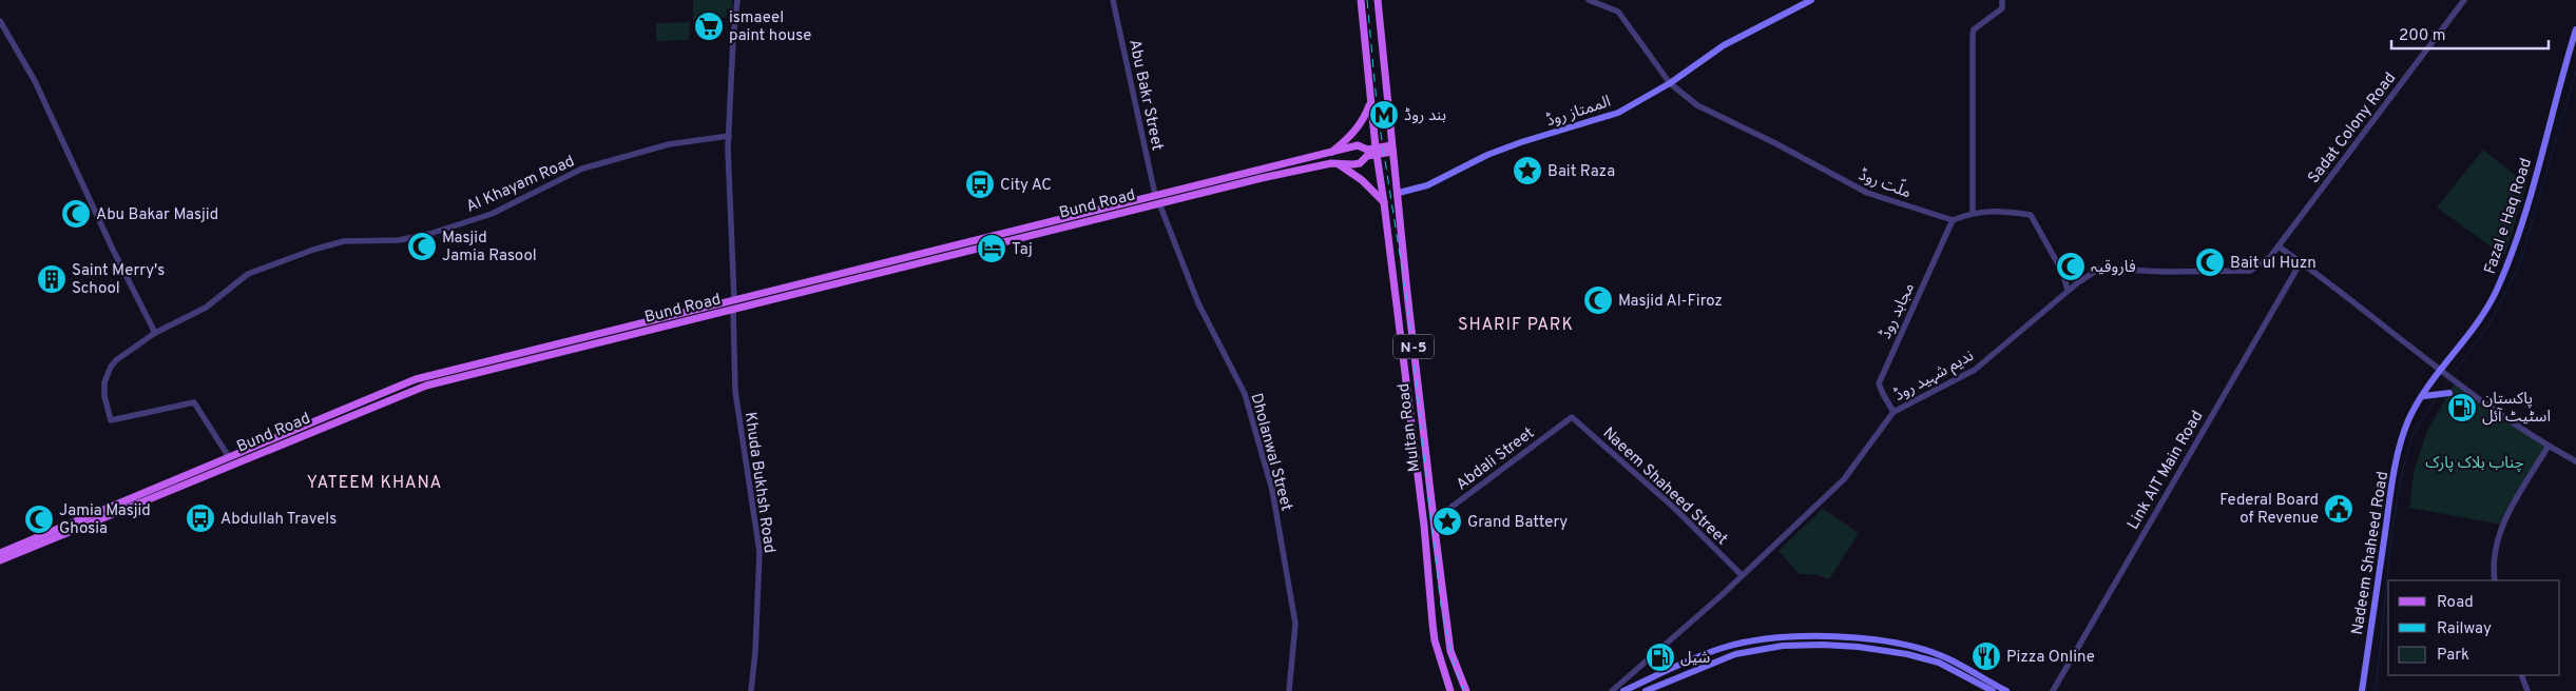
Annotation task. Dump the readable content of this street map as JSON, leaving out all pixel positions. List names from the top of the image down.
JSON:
{
  "streets": {
    "main road": [
      "الممتاز روڈ",
      "Bund Road",
      "Fazal e Haq Road",
      "N-5",
      "Multan Road",
      "Nadeem Shaheed Road"
    ],
    "street": [
      "Abu Bakr Street",
      "Sadat Colony Road",
      "Al Khayam Road",
      "ملّت روڈ",
      "مجاہد روڈ",
      "ندیم شہید روڈ",
      "Dholanwal Street",
      "Abdali Street",
      "Link AIT Main Road",
      "Khuda Bukhsh Road",
      "Naeem Shaheed Street"
    ]
  },
  "crossings": [
    ["Abu Bakr Street", "Bund Road"],
    ["الممتاز روڈ", "ملّت روڈ"],
    ["الممتاز روڈ", "Multan Road"],
    ["Sadat Colony Road", "ندیم شہید روڈ"],
    ["Al Khayam Road", "Bund Road"],
    ["ملّت روڈ", "مجاہد روڈ"],
    ["Bund Road", "Multan Road"],
    ["Bund Road", "Dholanwal Street"],
    ["Bund Road", "Khuda Bukhsh Road"],
    ["Fazal e Haq Road", "Nadeem Shaheed Road"],
    ["مجاہد روڈ", "ندیم شہید روڈ"],
    ["ندیم شہید روڈ", "Naeem Shaheed Street"],
    ["Multan Road", "Abdali Street"],
    ["Abdali Street", "Naeem Shaheed Street"]
  ],
  "districts": ["SHARIF PARK", "YATEEM KHANA"],
  "parks": ["چناب بلاک پارک"],
  "places": {
    "supermarket": ["ismaeel paint house"],
    "metro station": ["بند روڈ"],
    "place": ["Bait Raza", "Grand Battery"],
    "bus stop": ["City AC", "Abdullah Travels"],
    "mosque": [
      "Abu Bakar Masjid",
      "Masjid Jamia Rasool",
      "Bait ul Huzn",
      "فاروقیہ",
      "Masjid Al-Firoz",
      "Jamia Masjid Ghosia"
    ],
    "hotel": ["Taj"],
    "building": ["Saint Merry's School"],
    "fuel station": ["پاکستان اسٹیٹ آئل", "شیل"],
    "public building": ["Federal Board of Revenue"],
    "restaurant": ["Pizza Online"]
  },
  "legend": ["Road", "Railway", "Park"],
  "scale_bar": "200 m"
}
